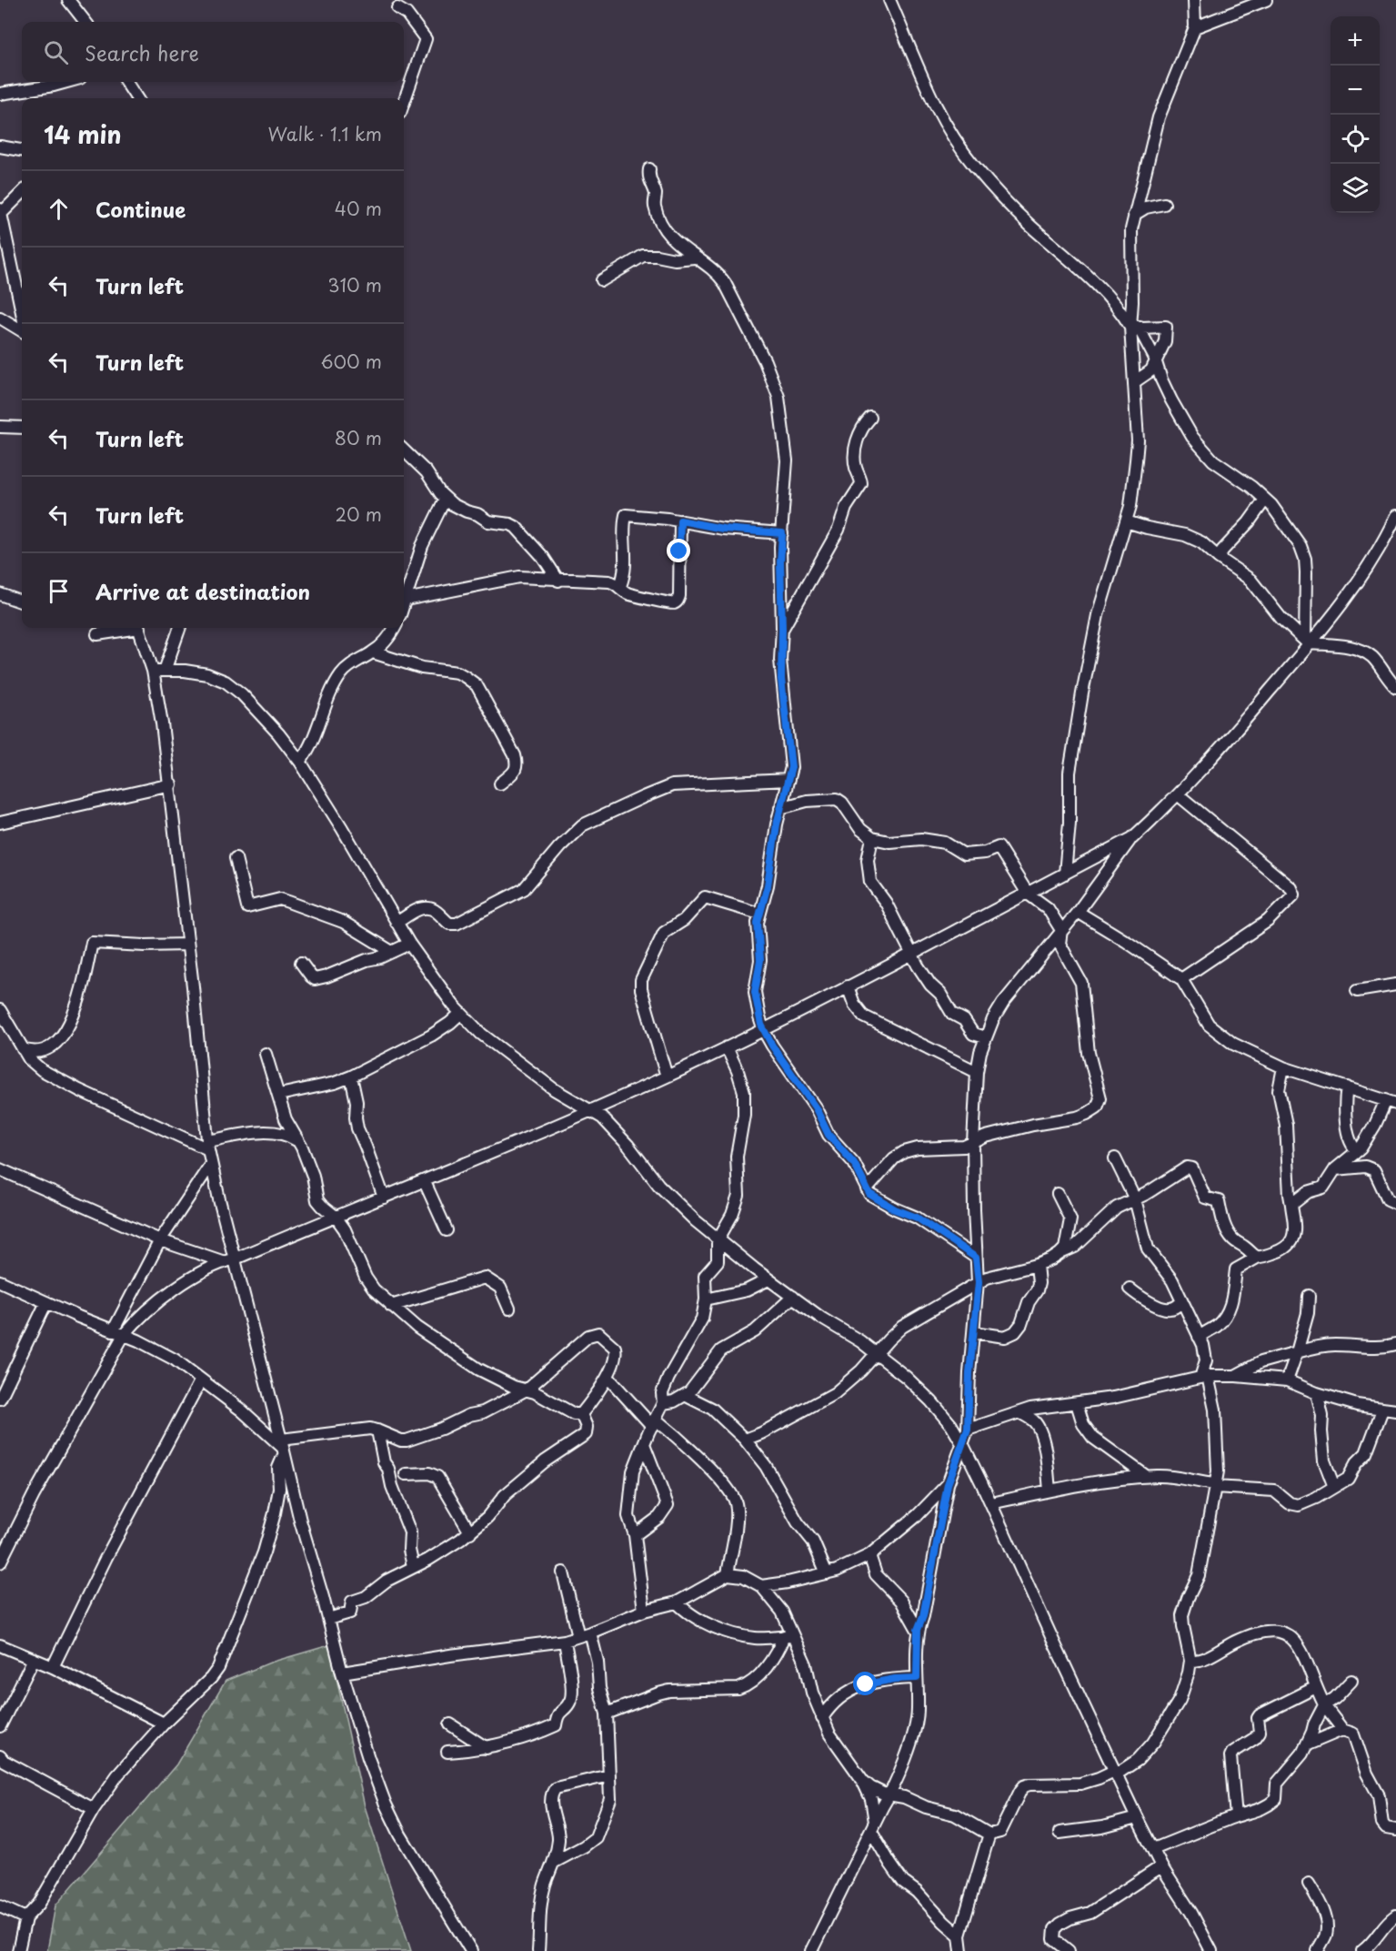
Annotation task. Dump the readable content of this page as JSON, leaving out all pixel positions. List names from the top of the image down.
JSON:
{
  "page": {
    "map_buttons": ["+", "−"],
    "search": "Search here",
    "heading": ["14 min", "Walk · 1.1 km"],
    "list": [
      ["Continue", "40 m"],
      ["Turn left", "310 m"],
      ["Turn left", "600 m"],
      ["Turn left", "80 m"],
      ["Turn left", "20 m"],
      "Arrive at destination"
    ]
  }
}
